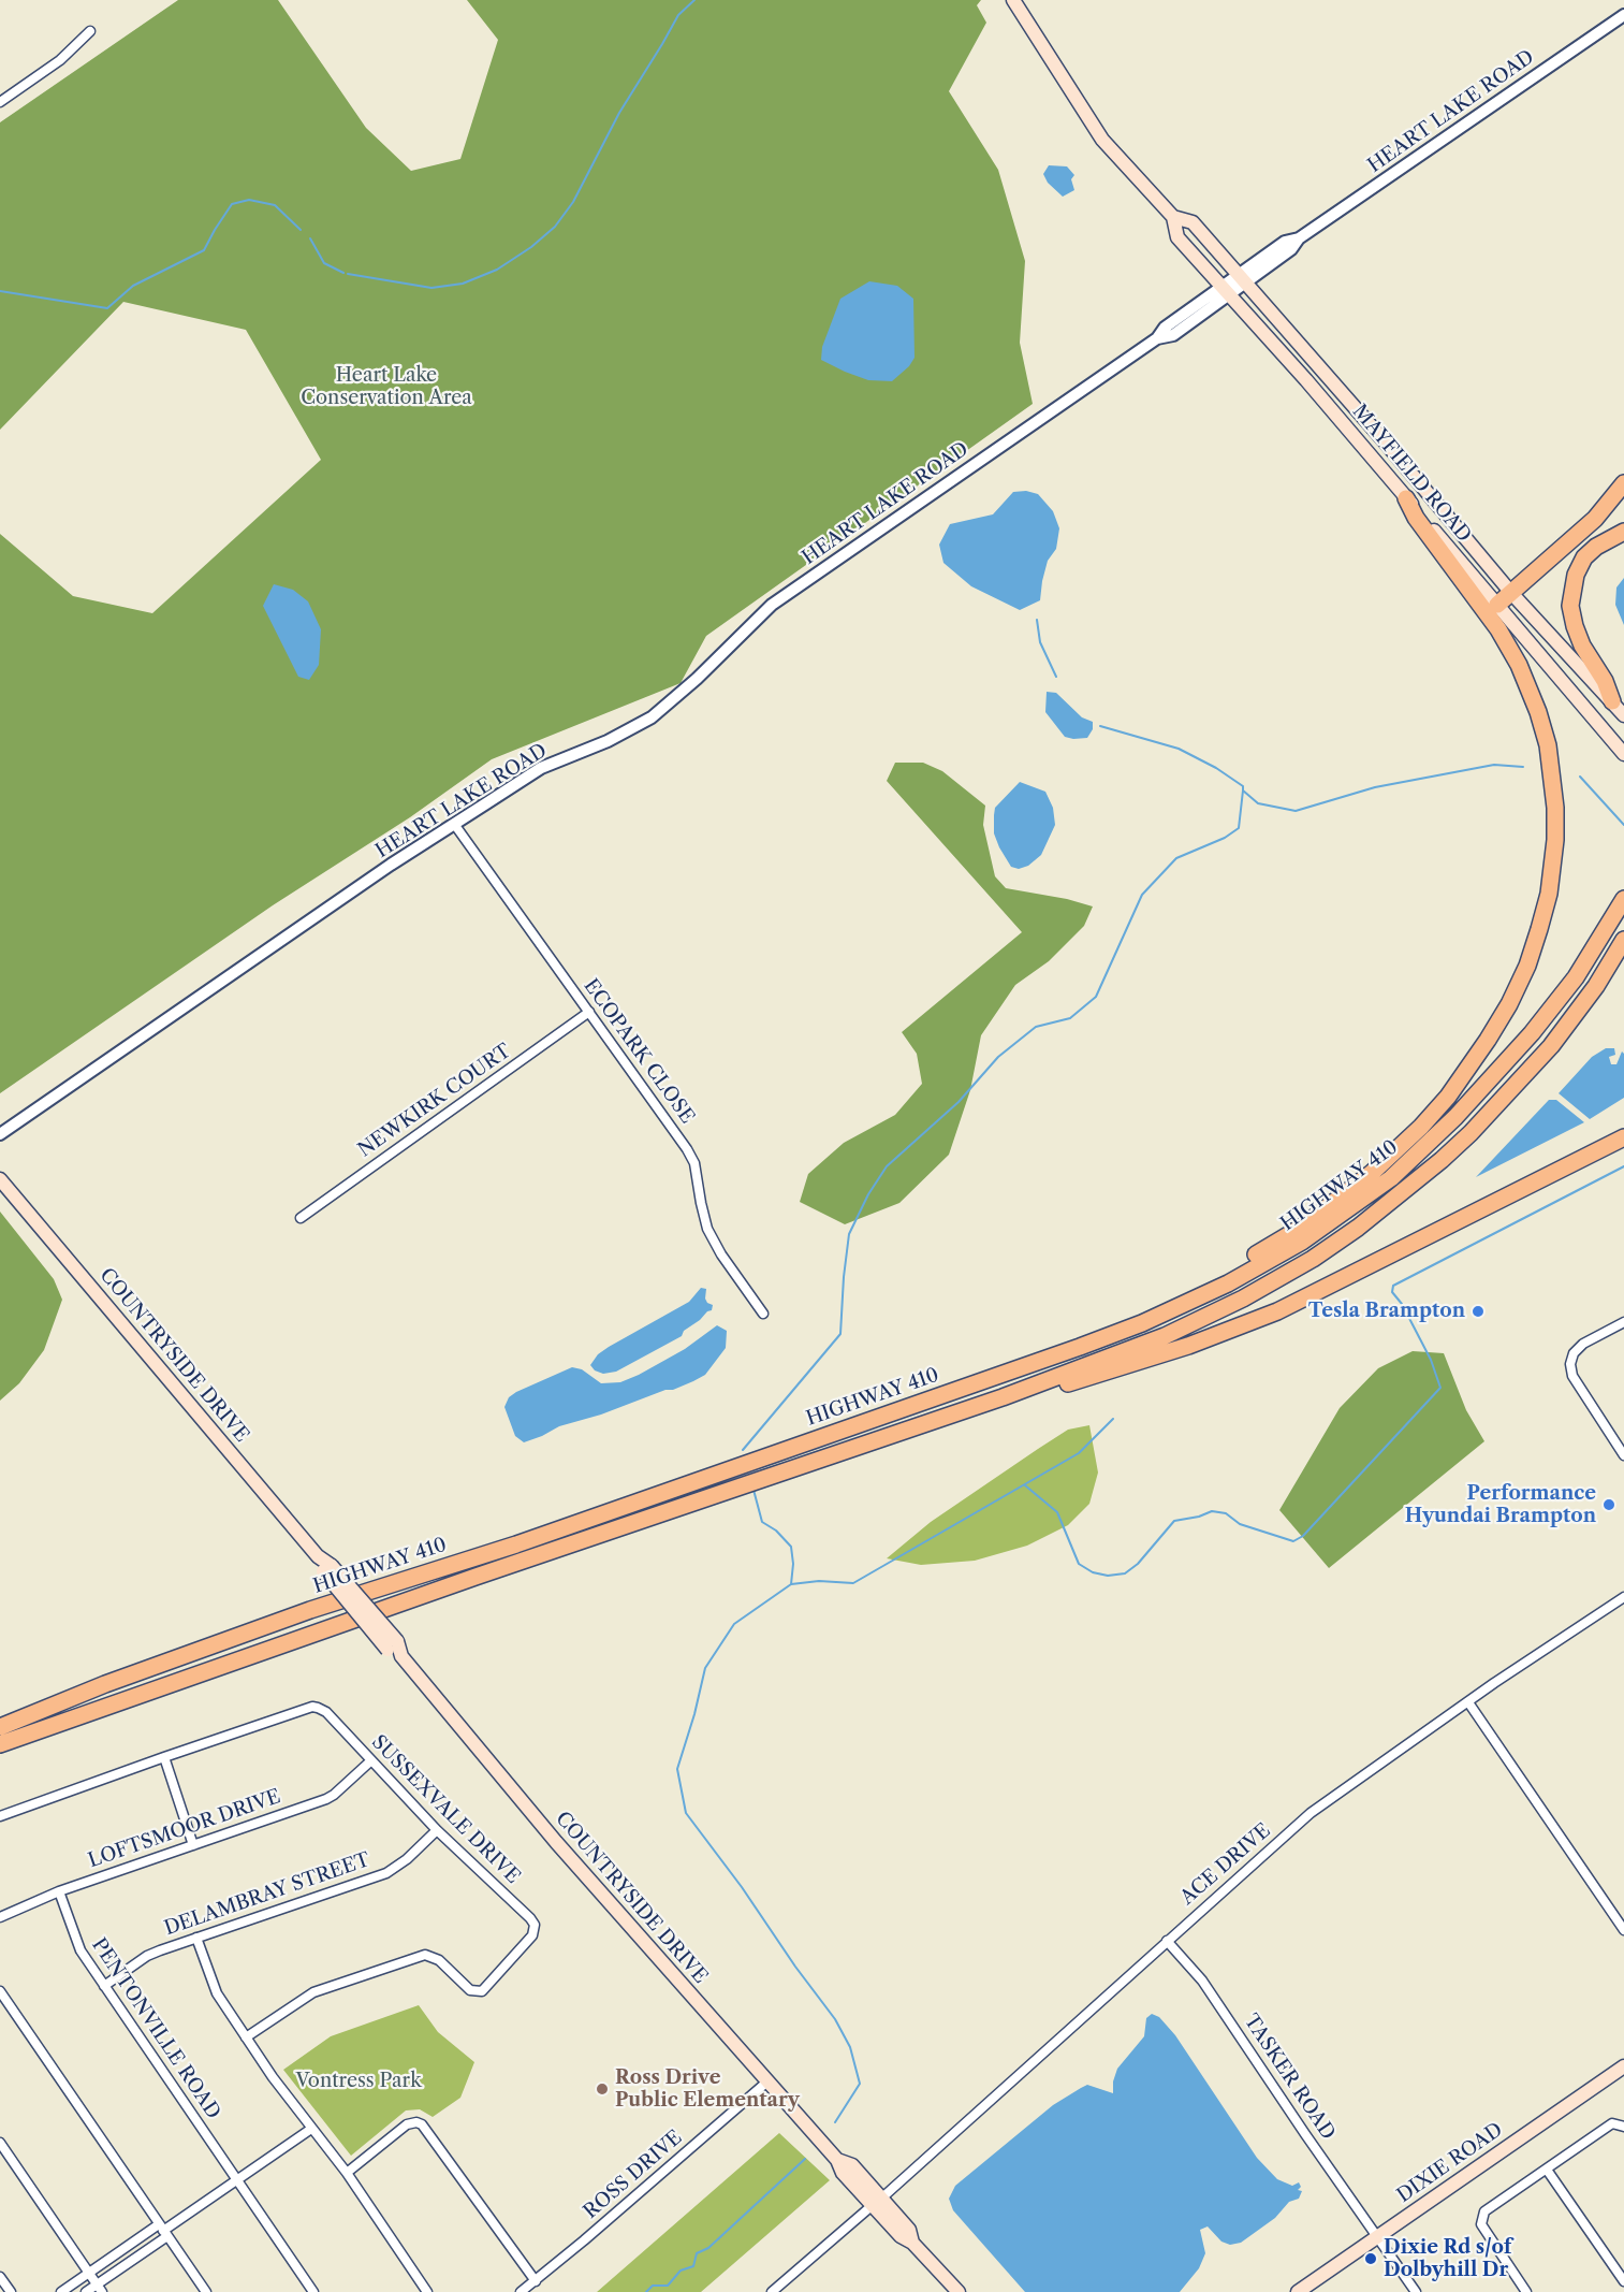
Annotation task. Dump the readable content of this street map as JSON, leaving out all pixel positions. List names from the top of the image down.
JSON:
{
  "streets": {
    "highway": ["HIGHWAY 410"],
    "main road": ["MAYFIELD ROAD", "COUNTRYSIDE DRIVE", "DIXIE ROAD"],
    "street": [
      "HEART LAKE ROAD",
      "ECOPARK CLOSE",
      "NEWKIRK COURT",
      "SUSSEXVALE DRIVE",
      "LOFTSMOOR DRIVE",
      "ACE DRIVE",
      "DELAMBRAY STREET",
      "PENTONVILLE ROAD",
      "TASKER ROAD",
      "ROSS DRIVE"
    ]
  },
  "crossings": [
    ["HEART LAKE ROAD", "MAYFIELD ROAD"],
    ["HEART LAKE ROAD", "ECOPARK CLOSE"],
    ["ECOPARK CLOSE", "NEWKIRK COURT"],
    ["COUNTRYSIDE DRIVE", "ACE DRIVE"],
    ["COUNTRYSIDE DRIVE", "ROSS DRIVE"],
    ["SUSSEXVALE DRIVE", "LOFTSMOOR DRIVE"],
    ["SUSSEXVALE DRIVE", "DELAMBRAY STREET"],
    ["LOFTSMOOR DRIVE", "PENTONVILLE ROAD"],
    ["ACE DRIVE", "TASKER ROAD"],
    ["DELAMBRAY STREET", "PENTONVILLE ROAD"],
    ["TASKER ROAD", "DIXIE ROAD"]
  ],
  "parks": ["Heart Lake Conservation Area", "Vontress Park"],
  "places": [
    "Tesla Brampton",
    "Performance Hyundai Brampton",
    "Ross Drive Public Elementary",
    "Dixie Rd s/of Dolbyhill Dr"
  ]
}
